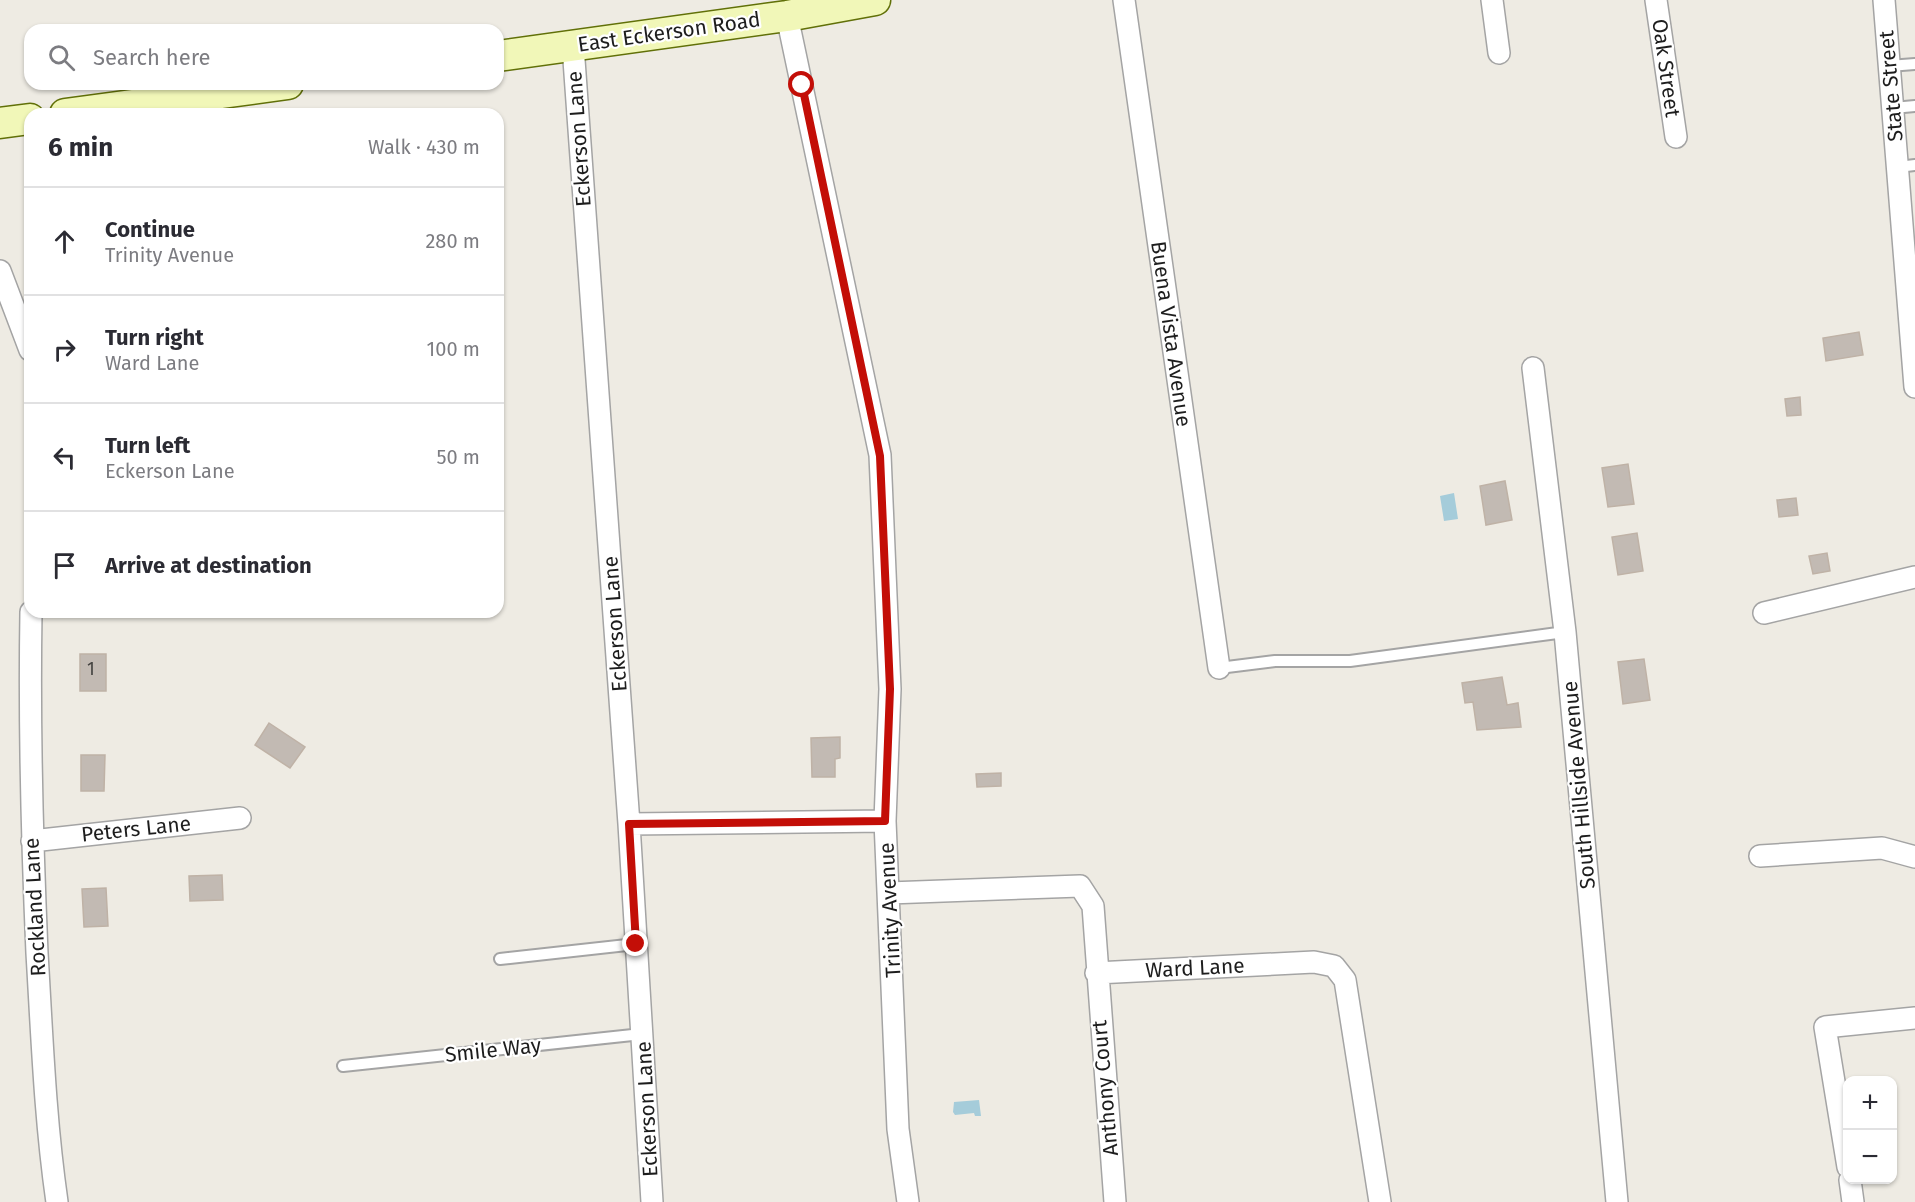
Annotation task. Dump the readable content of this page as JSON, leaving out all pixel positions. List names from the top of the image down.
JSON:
{
  "streets": {
    "street": [
      "East Eckerson Road",
      "Oak Street",
      "State Street",
      "Eckerson Lane",
      "Buena Vista Avenue",
      "South Hillside Avenue",
      "Peters Lane",
      "Rockland Lane",
      "Trinity Avenue",
      "Ward Lane",
      "Anthony Court"
    ],
    "lane": ["Smile Way"]
  },
  "crossings": [
    ["East Eckerson Road", "Eckerson Lane"],
    ["East Eckerson Road", "Trinity Avenue"],
    ["Eckerson Lane", "Smile Way"],
    ["Peters Lane", "Rockland Lane"],
    ["Ward Lane", "Anthony Court"]
  ],
  "house_numbers": ["1"],
  "page": {
    "search": "Search here",
    "heading": ["6 min", "Walk · 430 m"],
    "list": [
      ["Continue", "Trinity Avenue", "280 m"],
      ["Turn right", "Ward Lane", "100 m"],
      ["Turn left", "Eckerson Lane", "50 m"],
      "Arrive at destination"
    ],
    "map_buttons": ["+", "−"]
  }
}
